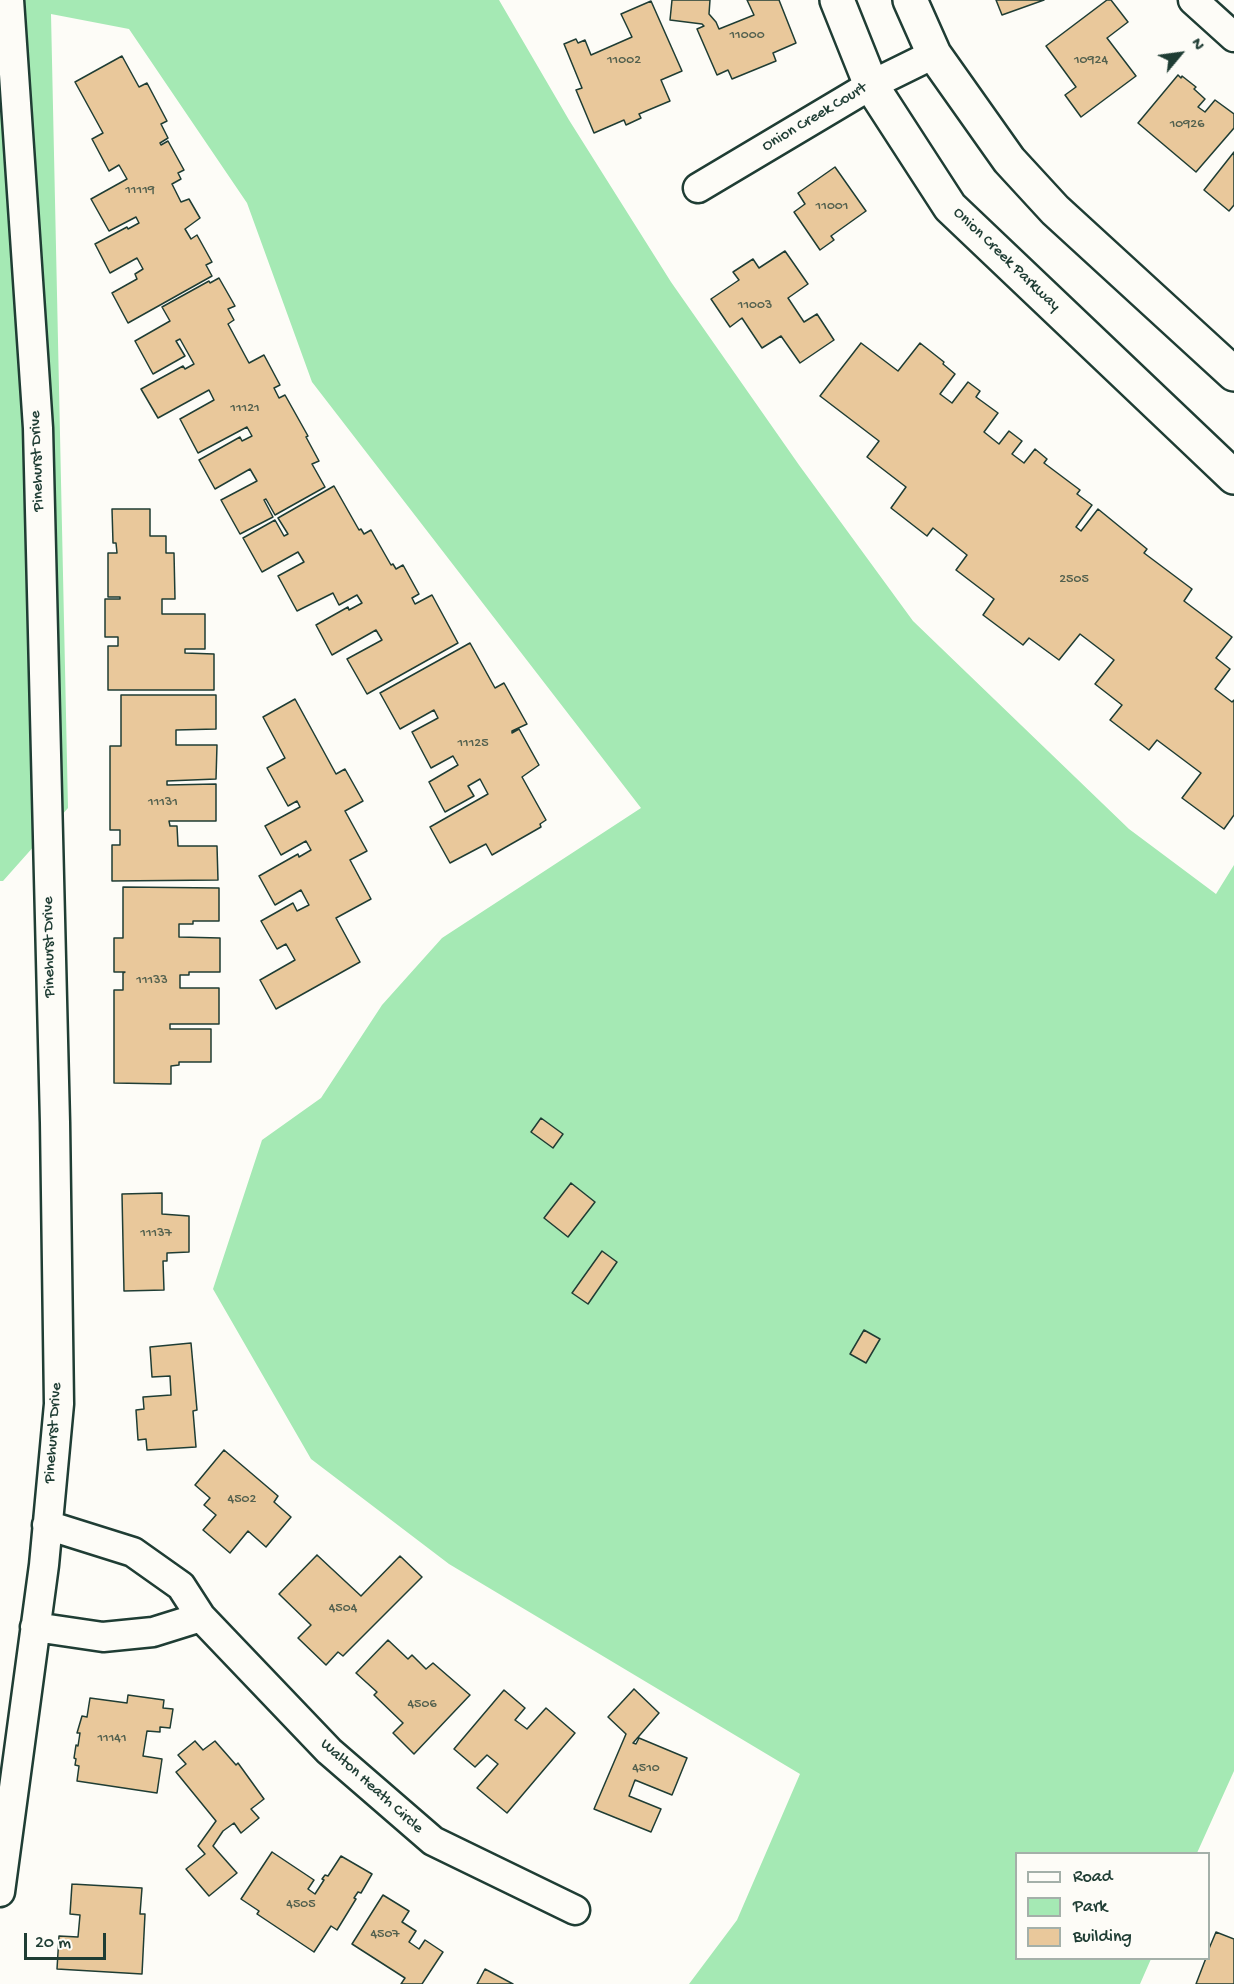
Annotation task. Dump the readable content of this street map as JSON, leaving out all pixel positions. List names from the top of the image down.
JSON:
{
  "streets": {
    "street": [
      "Onion Creek Court",
      "Onion Creek Parkway",
      "Pinehurst Drive",
      "Walton Heath Circle"
    ]
  },
  "crossings": [
    ["Onion Creek Court", "Onion Creek Parkway"],
    ["Pinehurst Drive", "Walton Heath Circle"]
  ],
  "house_numbers": [
    "11000",
    "11002",
    "10924",
    "10926",
    "11119",
    "11001",
    "11003",
    "11121",
    "2505",
    "11125",
    "11131",
    "11133",
    "11137",
    "4502",
    "4504",
    "4506",
    "11141",
    "4510",
    "4505",
    "4507"
  ],
  "legend": ["Road", "Park", "Building"],
  "scale_bar": "20 m",
  "north": "top right"
}
